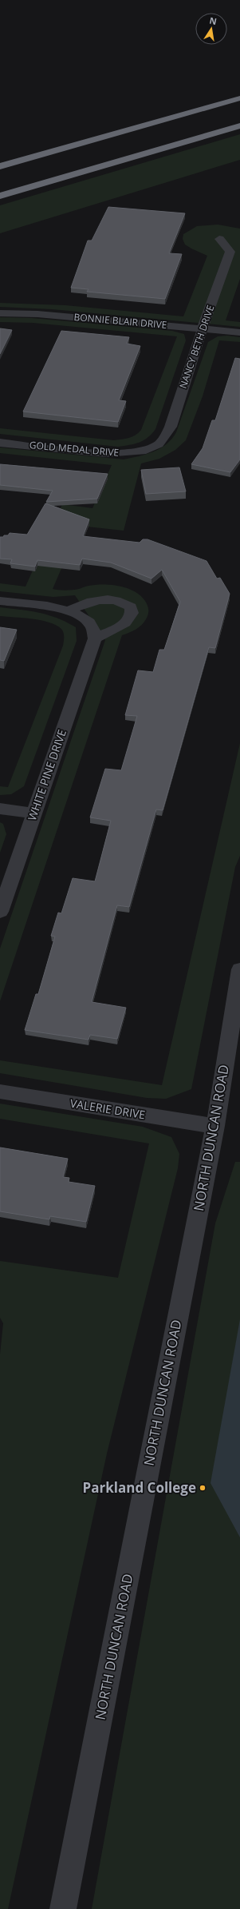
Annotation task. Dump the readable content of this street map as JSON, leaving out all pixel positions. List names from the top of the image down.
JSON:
{
  "streets": {
    "street": [
      "BONNIE BLAIR DRIVE",
      "NANCY BETH DRIVE",
      "GOLD MEDAL DRIVE",
      "WHITE PINE DRIVE",
      "VALERIE DRIVE",
      "NORTH DUNCAN ROAD"
    ]
  },
  "crossings": [
    ["BONNIE BLAIR DRIVE", "NANCY BETH DRIVE"],
    ["NANCY BETH DRIVE", "GOLD MEDAL DRIVE"],
    ["VALERIE DRIVE", "NORTH DUNCAN ROAD"]
  ],
  "places": ["Parkland College"],
  "north": "top"
}
